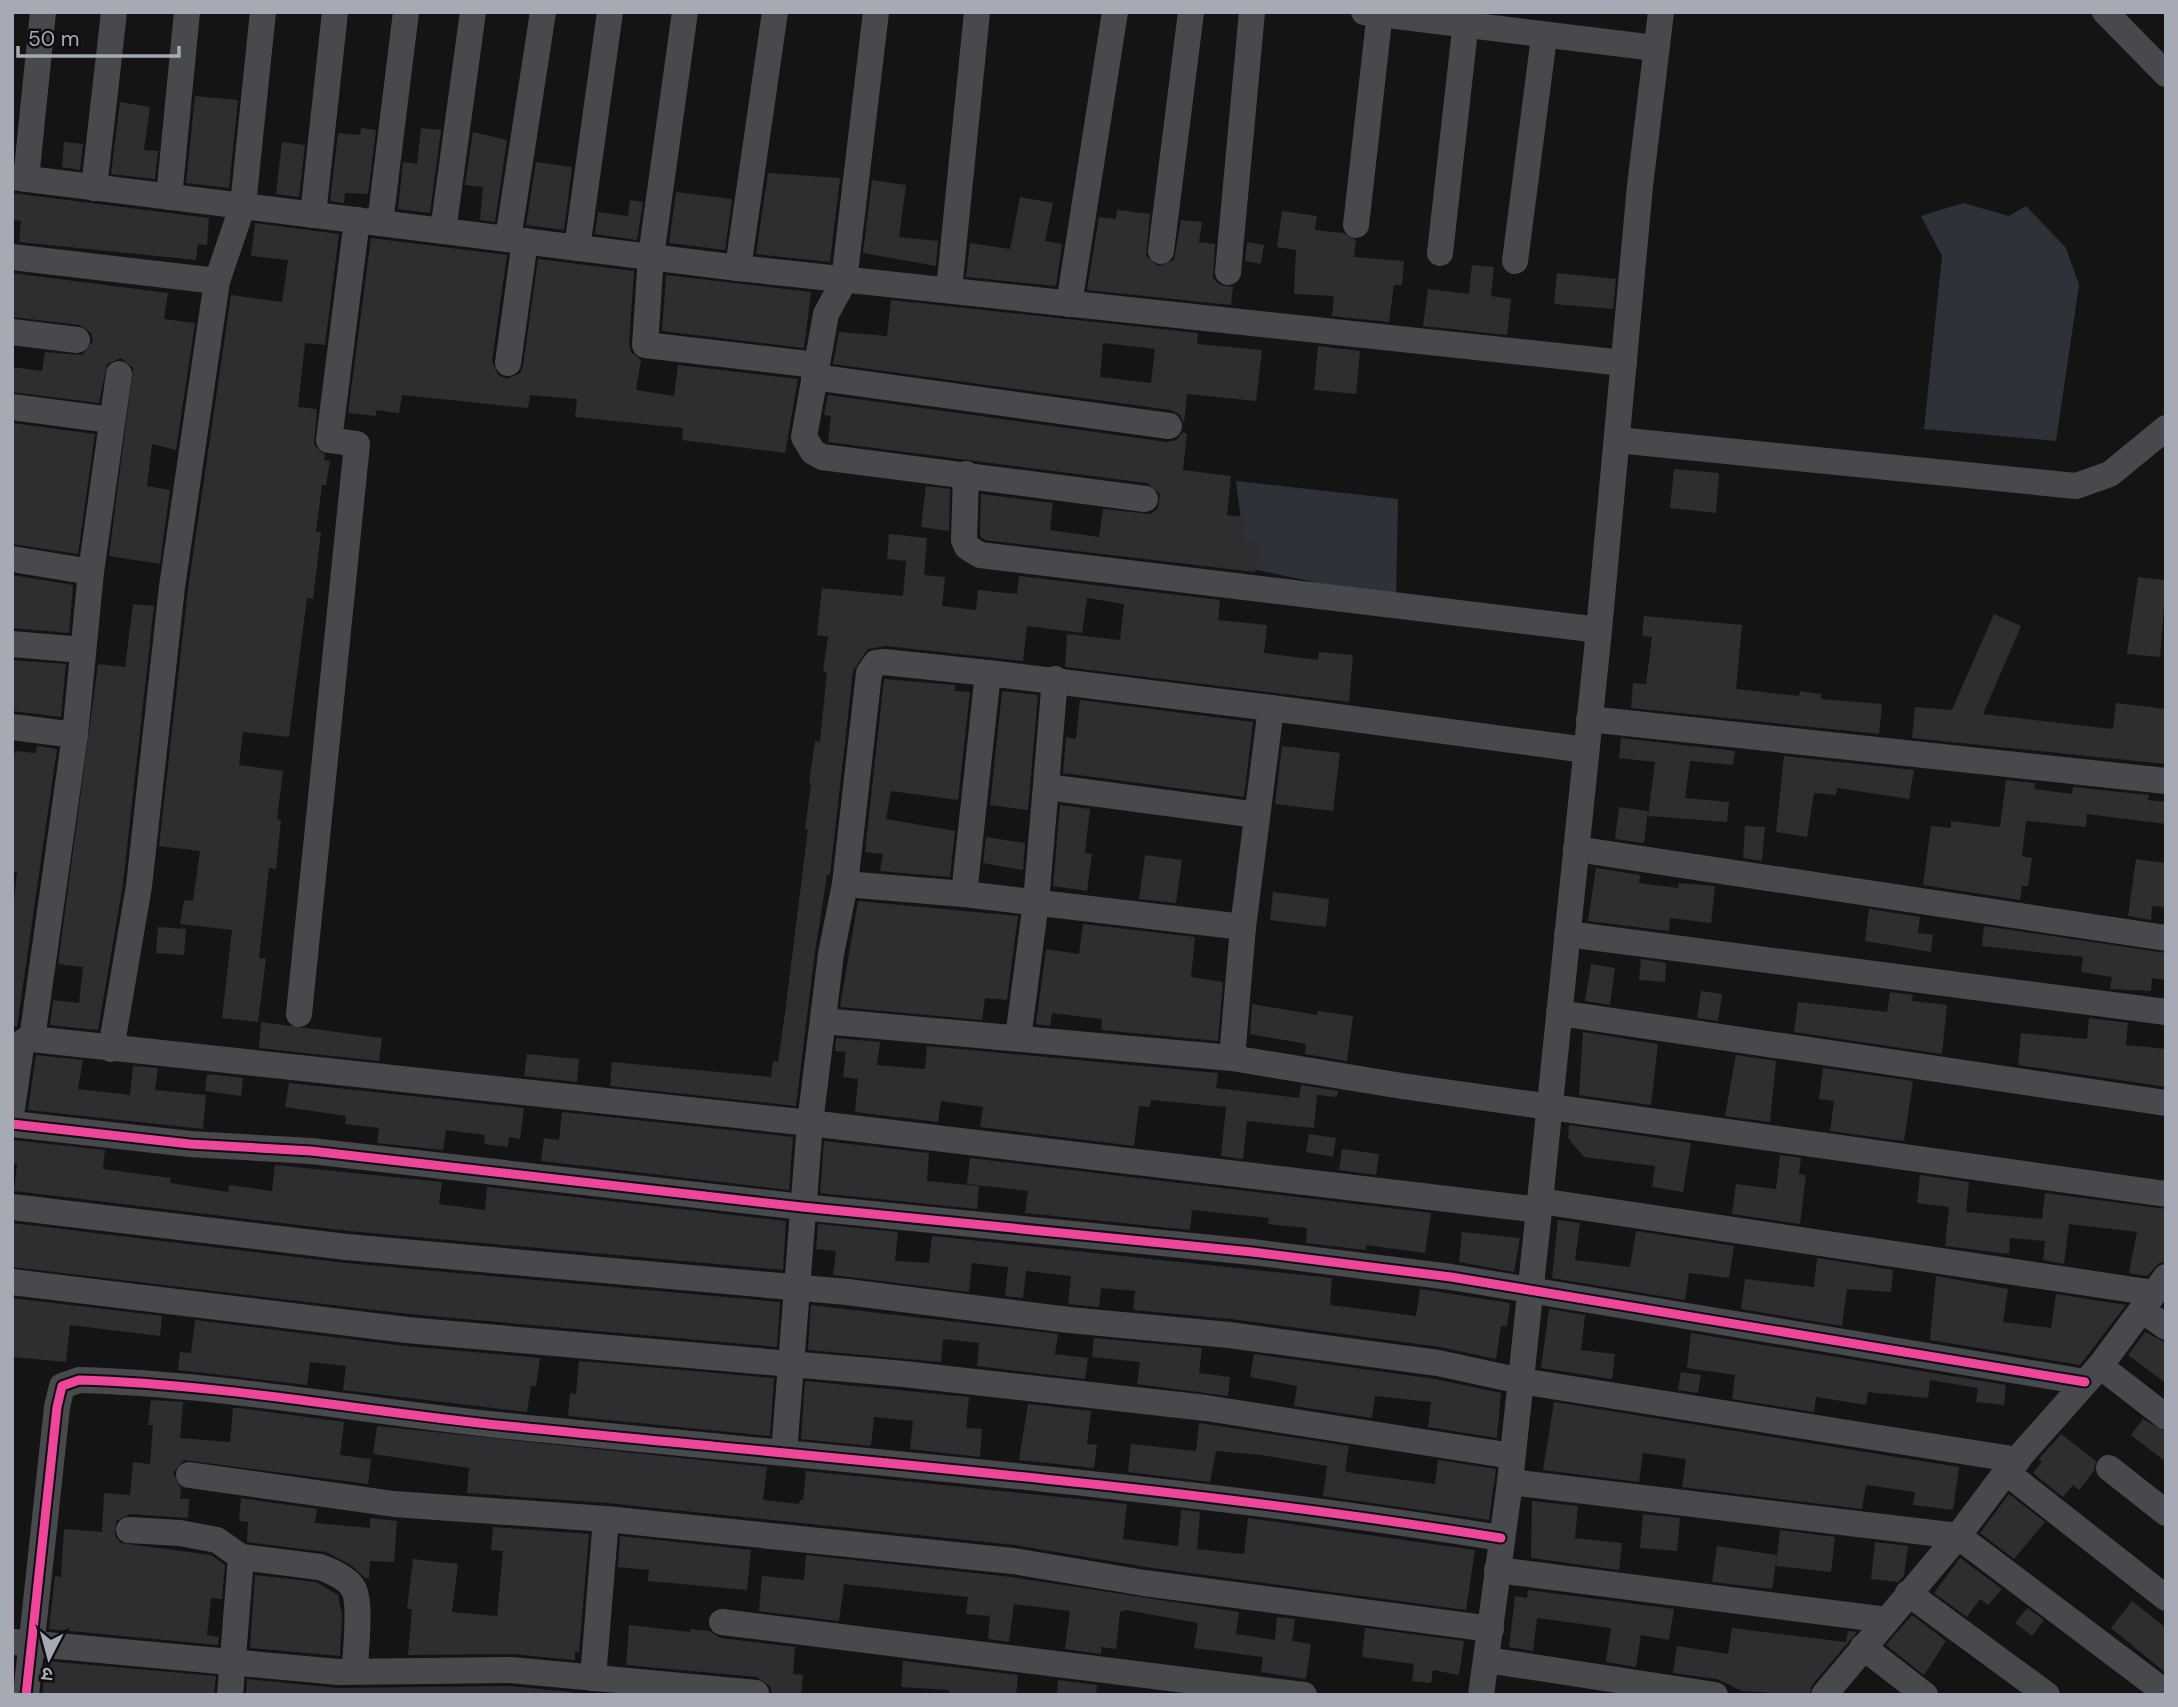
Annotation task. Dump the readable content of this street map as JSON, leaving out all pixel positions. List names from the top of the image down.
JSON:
{
  "scale_bar": "50 m",
  "north": "bottom"
}
